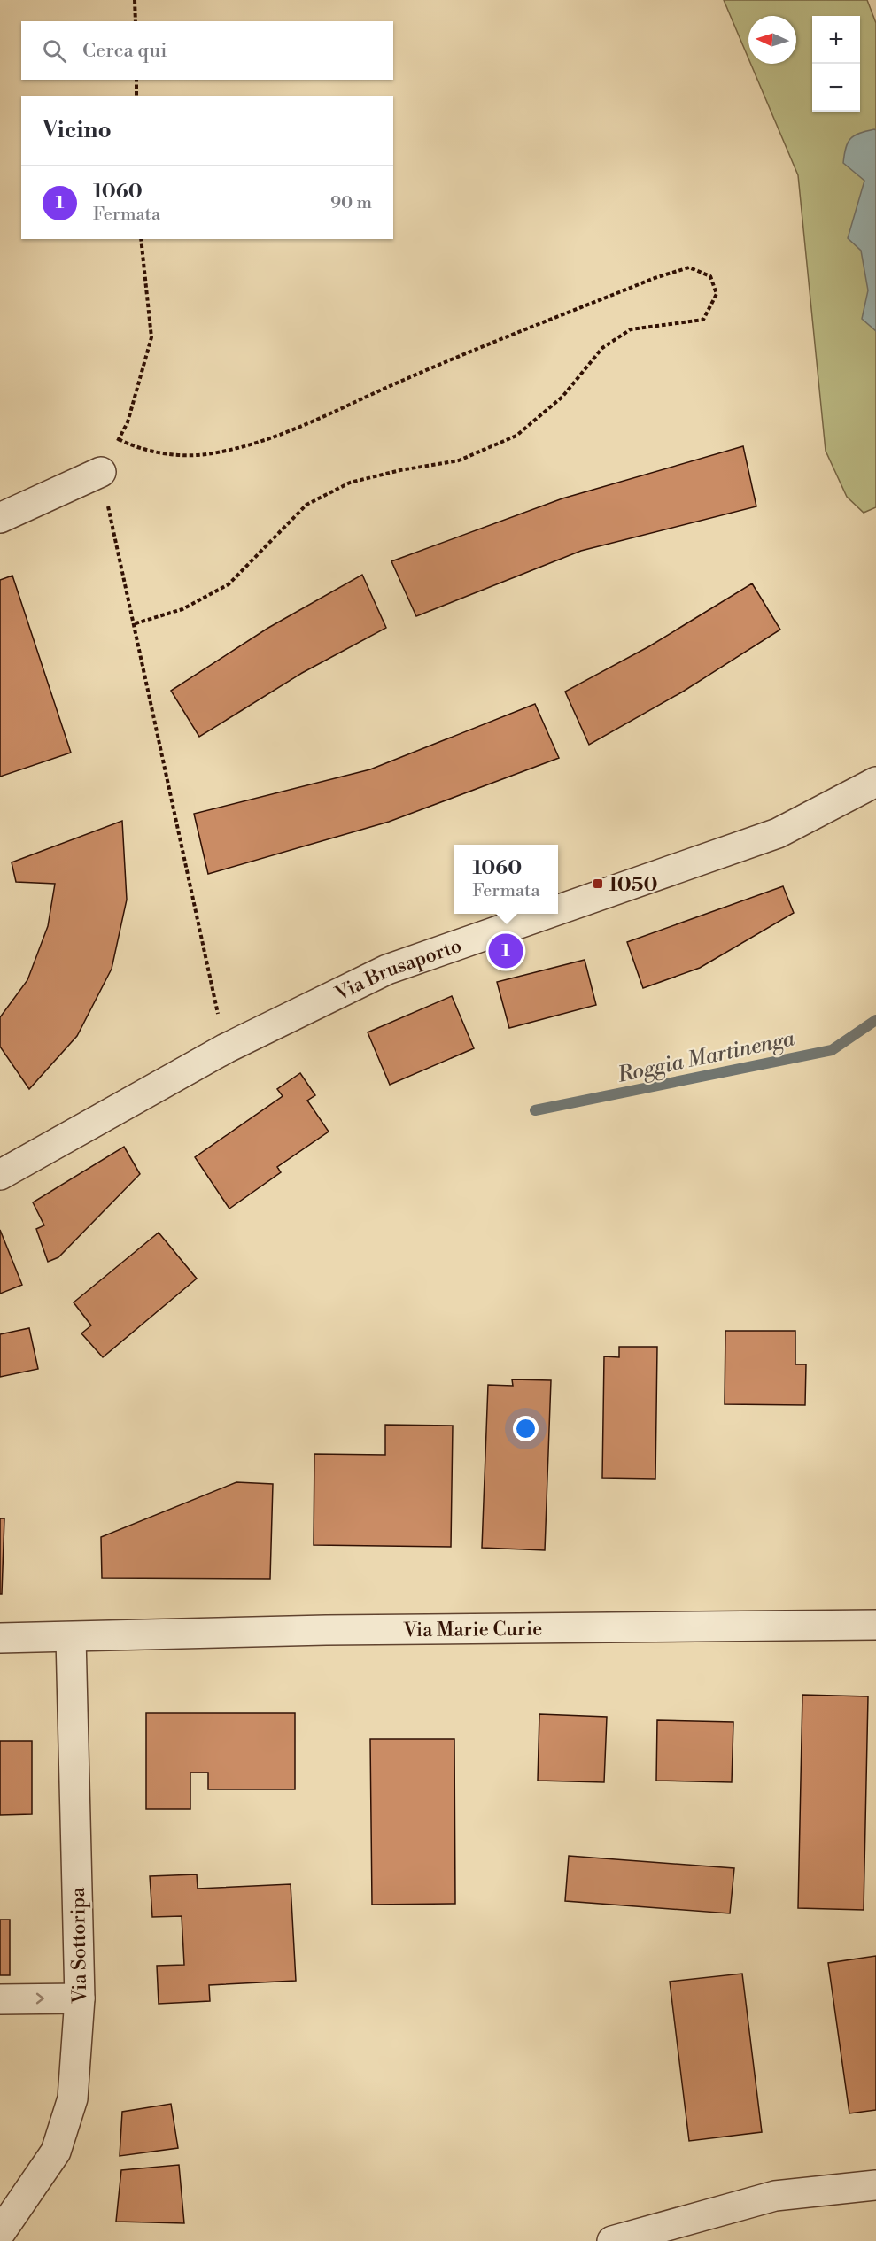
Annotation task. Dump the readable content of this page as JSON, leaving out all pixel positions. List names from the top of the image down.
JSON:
{
  "streets": {
    "street": ["Via Brusaporto", "Via Marie Curie", "Via Sottoripa"]
  },
  "crossings": [
    ["Via Marie Curie", "Via Sottoripa"]
  ],
  "water": ["Roggia Martinenga"],
  "places": {
    "transit": ["1050"]
  },
  "north": "left",
  "page": {
    "map_buttons": ["+", "−"],
    "search": "Cerca qui",
    "heading": "Vicino",
    "list": [
      {
        "mark": "1",
        "name": "1060",
        "note": "Fermata",
        "value": "90 m"
      }
    ],
    "popup": ["1060", "Fermata"],
    "pins": "1"
  }
}
